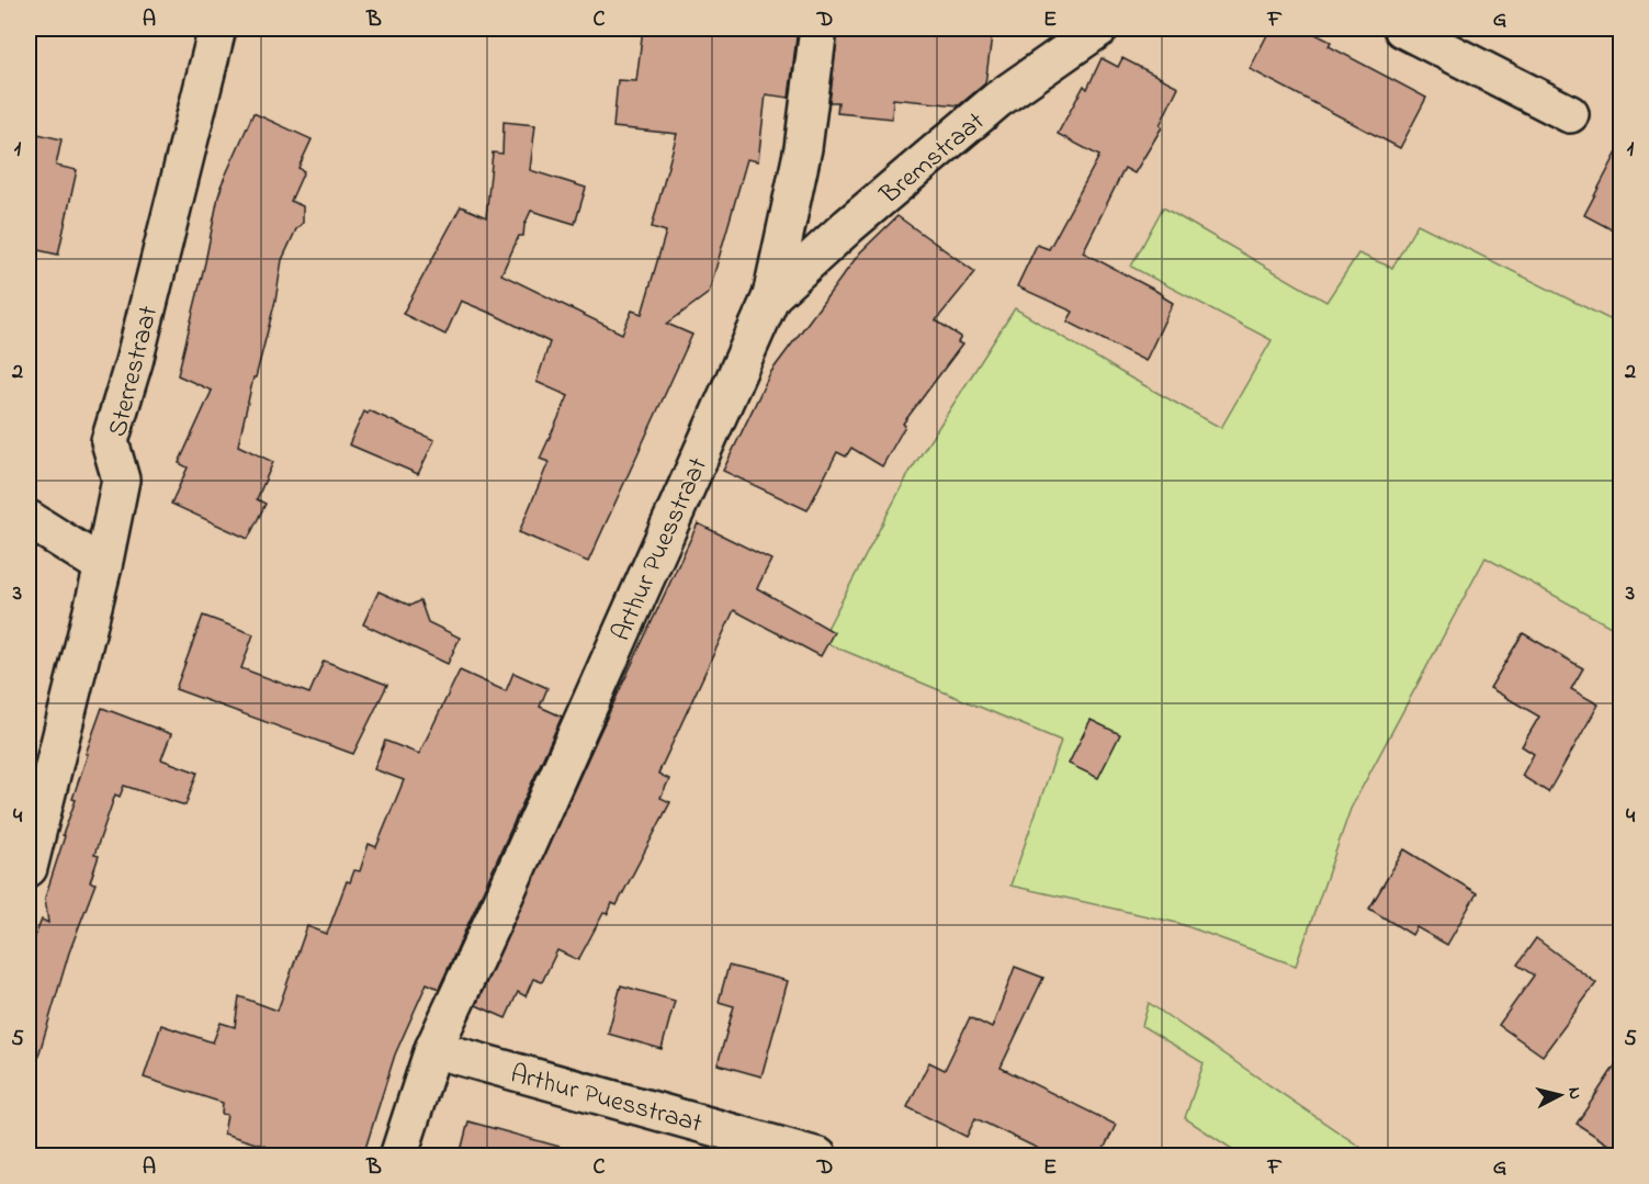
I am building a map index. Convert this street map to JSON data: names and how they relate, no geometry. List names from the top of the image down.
{
  "streets": {
    "street": ["Bremstraat", "Sterrestraat", "Arthur Puesstraat"]
  },
  "crossings": [
    ["Bremstraat", "Arthur Puesstraat"]
  ],
  "north": "right",
  "grid": {
    "columns": [
      "A",
      "B",
      "C",
      "D",
      "E",
      "F",
      "G"
    ],
    "rows": [
      "1",
      "2",
      "3",
      "4",
      "5"
    ]
  }
}
